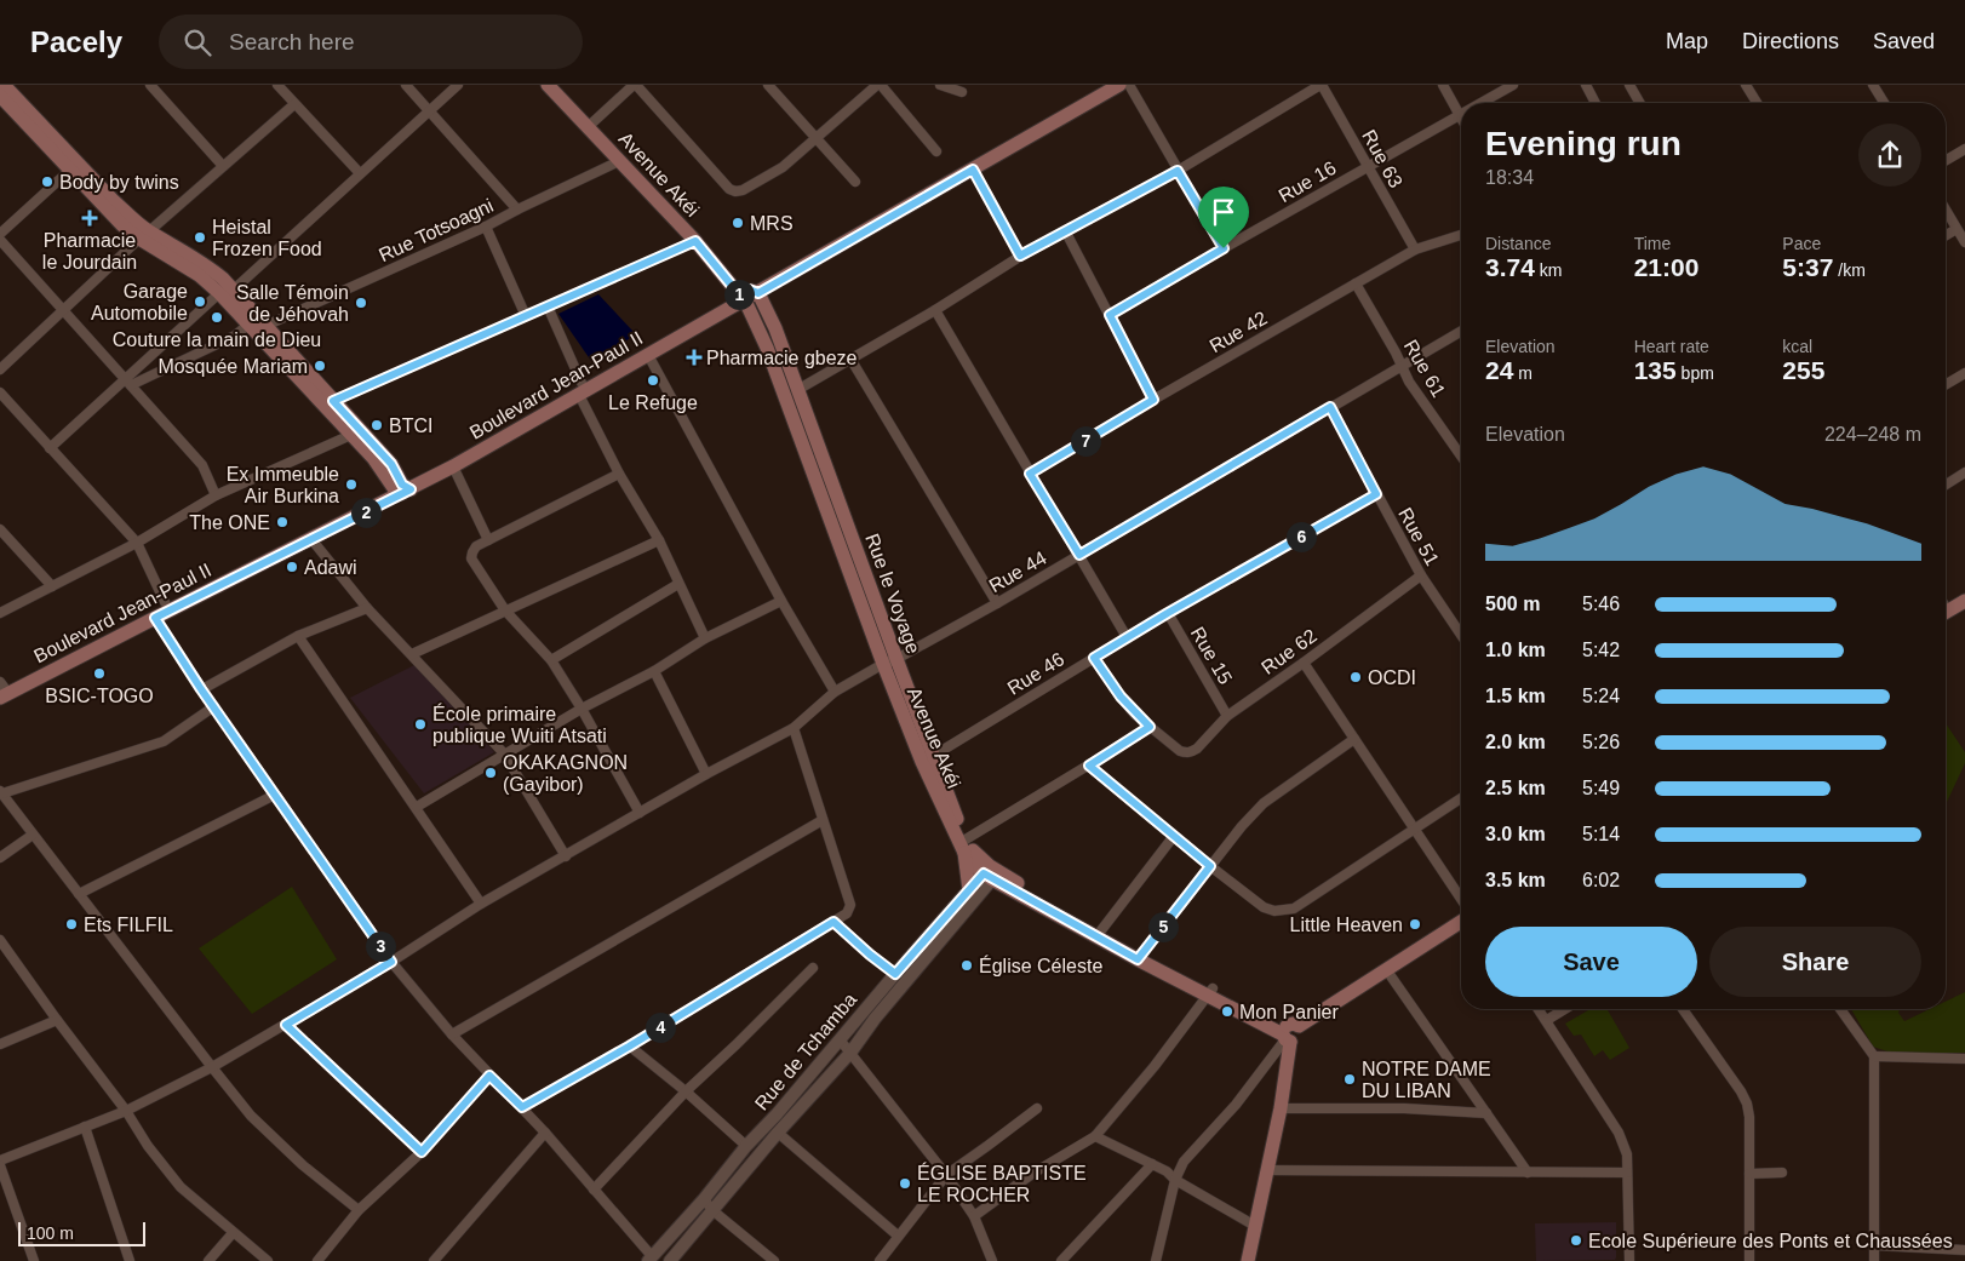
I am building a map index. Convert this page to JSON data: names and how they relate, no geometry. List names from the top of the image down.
{
  "streets": {
    "main road": ["Avenue Akéi", "Boulevard Jean-Paul II", "Rue le Voyage"],
    "street": [
      "Rue 63",
      "Rue 16",
      "Rue Totsoagni",
      "Rue 42",
      "Rue 61",
      "Rue 51",
      "Rue 44",
      "Rue 62",
      "Rue 15",
      "Rue 46",
      "Rue de Tchamba"
    ]
  },
  "crossings": [
    ["Rue 63", "Rue 16"],
    ["Rue 63", "Rue 42"],
    ["Avenue Akéi", "Rue Totsoagni"],
    ["Avenue Akéi", "Boulevard Jean-Paul II"],
    ["Avenue Akéi", "Rue 44"],
    ["Avenue Akéi", "Rue le Voyage"],
    ["Rue 42", "Rue 61"],
    ["Rue 61", "Rue 44"],
    ["Boulevard Jean-Paul II", "Rue le Voyage"],
    ["Rue 51", "Rue 44"],
    ["Rue 51", "Rue 62"],
    ["Rue 51", "Rue 46"],
    ["Rue 44", "Rue le Voyage"],
    ["Rue le Voyage", "Rue 46"],
    ["Rue le Voyage", "Rue de Tchamba"],
    ["Rue 62", "Rue 15"],
    ["Rue 15", "Rue 46"]
  ],
  "places": {
    "other": [
      "Body by twins",
      "MRS",
      "Heistal Frozen Food",
      "Garage Automobile",
      "Salle Témoin de Jéhovah",
      "Couture la main de Dieu",
      "Mosquée Mariam",
      "Le Refuge",
      "BTCI",
      "Ex Immeuble Air Burkina",
      "The ONE",
      "Adawi",
      "BSIC-TOGO",
      "OCDI",
      "École primaire publique Wuiti Atsati",
      "OKAKAGNON (Gayibor)",
      "Ets FILFIL",
      "Little Heaven",
      "Église Céleste",
      "Mon Panier",
      "NOTRE DAME DU LIBAN",
      "ÉGLISE BAPTISTE LE ROCHER",
      "Ecole Supérieure des Ponts et Chaussées"
    ],
    "health": ["Pharmacie le Jourdain", "Pharmacie gbeze"]
  },
  "scale_bar": "100 m",
  "page": {
    "header": "Pacely",
    "search": "Search here",
    "nav": ["Map", "Directions", "Saved"],
    "heading": ["Evening run", "18:34"],
    "stats": [
      ["Distance", "3.74 km"],
      ["Time", "21:00"],
      ["Pace", "5:37 /km"],
      ["Elevation", "24 m"],
      ["Heart rate", "135 bpm"],
      ["kcal", "255"]
    ],
    "pins": [
      "1",
      "7",
      "2",
      "6",
      "5",
      "3",
      "4"
    ],
    "chart": ["Elevation", "224–248 m"],
    "list": [
      {
        "name": "500 m",
        "note": "5:46"
      },
      {
        "name": "1.0 km",
        "note": "5:42"
      },
      {
        "name": "1.5 km",
        "note": "5:24"
      },
      {
        "name": "2.0 km",
        "note": "5:26"
      },
      {
        "name": "2.5 km",
        "note": "5:49"
      },
      {
        "name": "3.0 km",
        "note": "5:14"
      },
      {
        "name": "3.5 km",
        "note": "6:02"
      }
    ],
    "buttons": ["Save", "Share"],
    "scale": "100 m"
  }
}
